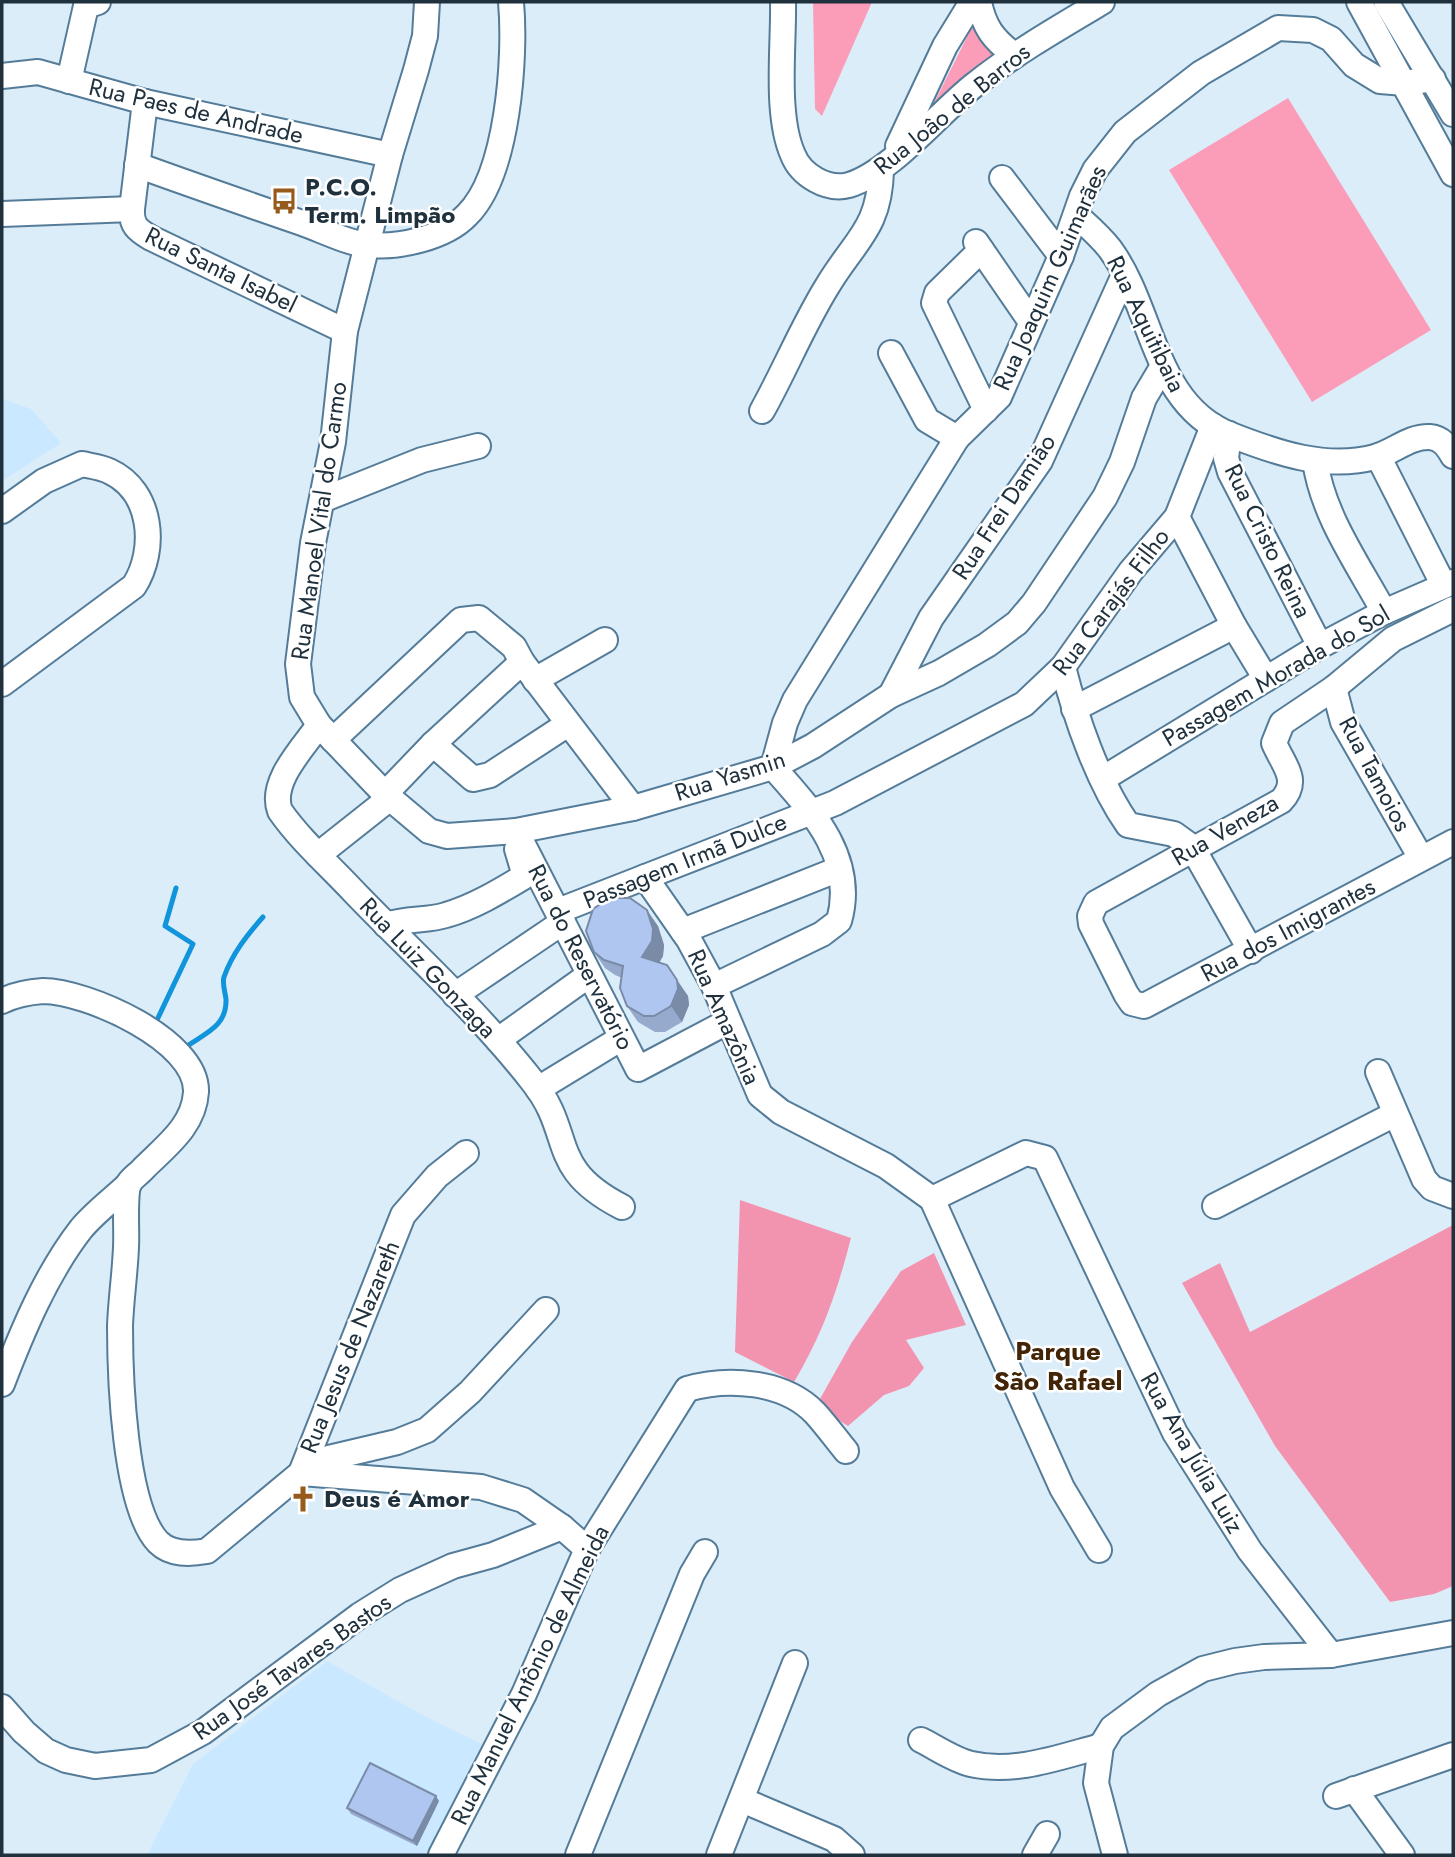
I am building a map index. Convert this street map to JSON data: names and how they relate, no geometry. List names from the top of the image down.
{
  "streets": {
    "street": [
      "Rua Joâo de Barros",
      "Rua Paes de Andrade",
      "Rua Santa Isabel",
      "Rua Joaquim Guimarães",
      "Rua Aquitibaia",
      "Rua Frei Damião",
      "Rua Manoel Vital do Carmo",
      "Rua Cristo Reina",
      "Rua Carajás Filho",
      "Passagem Morada do Sol",
      "Rua Tamoios",
      "Rua Yasmin",
      "Rua Veneza",
      "Passagem Irmã Dulce",
      "Rua dos Imigrantes",
      "Rua do Reservatório",
      "Rua Luiz Gonzaga",
      "Rua Amazônia",
      "Rua Jesus de Nazareth",
      "Rua Ana Júlia Luiz",
      "Rua José Tavares Bastos",
      "Rua Manuel Antônio de Almeida"
    ]
  },
  "crossings": [
    ["Rua Paes de Andrade", "Rua Santa Isabel"],
    ["Rua Paes de Andrade", "Rua Manoel Vital do Carmo"],
    ["Rua Santa Isabel", "Rua Manoel Vital do Carmo"],
    ["Rua Joaquim Guimarães", "Rua Aquitibaia"],
    ["Rua Joaquim Guimarães", "Rua Yasmin"],
    ["Rua Aquitibaia", "Rua Frei Damião"],
    ["Rua Aquitibaia", "Rua Cristo Reina"],
    ["Rua Aquitibaia", "Rua Carajás Filho"],
    ["Rua Aquitibaia", "Rua Yasmin"],
    ["Rua Frei Damião", "Rua Yasmin"],
    ["Rua Manoel Vital do Carmo", "Rua Yasmin"],
    ["Rua Manoel Vital do Carmo", "Rua do Reservatório"],
    ["Rua Manoel Vital do Carmo", "Rua Luiz Gonzaga"],
    ["Rua Cristo Reina", "Rua Carajás Filho"],
    ["Rua Cristo Reina", "Passagem Morada do Sol"],
    ["Rua Carajás Filho", "Passagem Irmã Dulce"],
    ["Passagem Morada do Sol", "Rua Tamoios"],
    ["Passagem Morada do Sol", "Rua Veneza"],
    ["Rua Tamoios", "Rua Veneza"],
    ["Rua Tamoios", "Rua dos Imigrantes"],
    ["Rua Veneza", "Rua dos Imigrantes"],
    ["Passagem Irmã Dulce", "Rua do Reservatório"],
    ["Passagem Irmã Dulce", "Rua Luiz Gonzaga"],
    ["Passagem Irmã Dulce", "Rua Amazônia"],
    ["Rua do Reservatório", "Rua Amazônia"],
    ["Rua Amazônia", "Rua Ana Júlia Luiz"]
  ],
  "districts": ["Parque São Rafael"],
  "places": {
    "bus stop": ["P.C.O. Term. Limpão"],
    "church": ["Deus é Amor"]
  }
}
